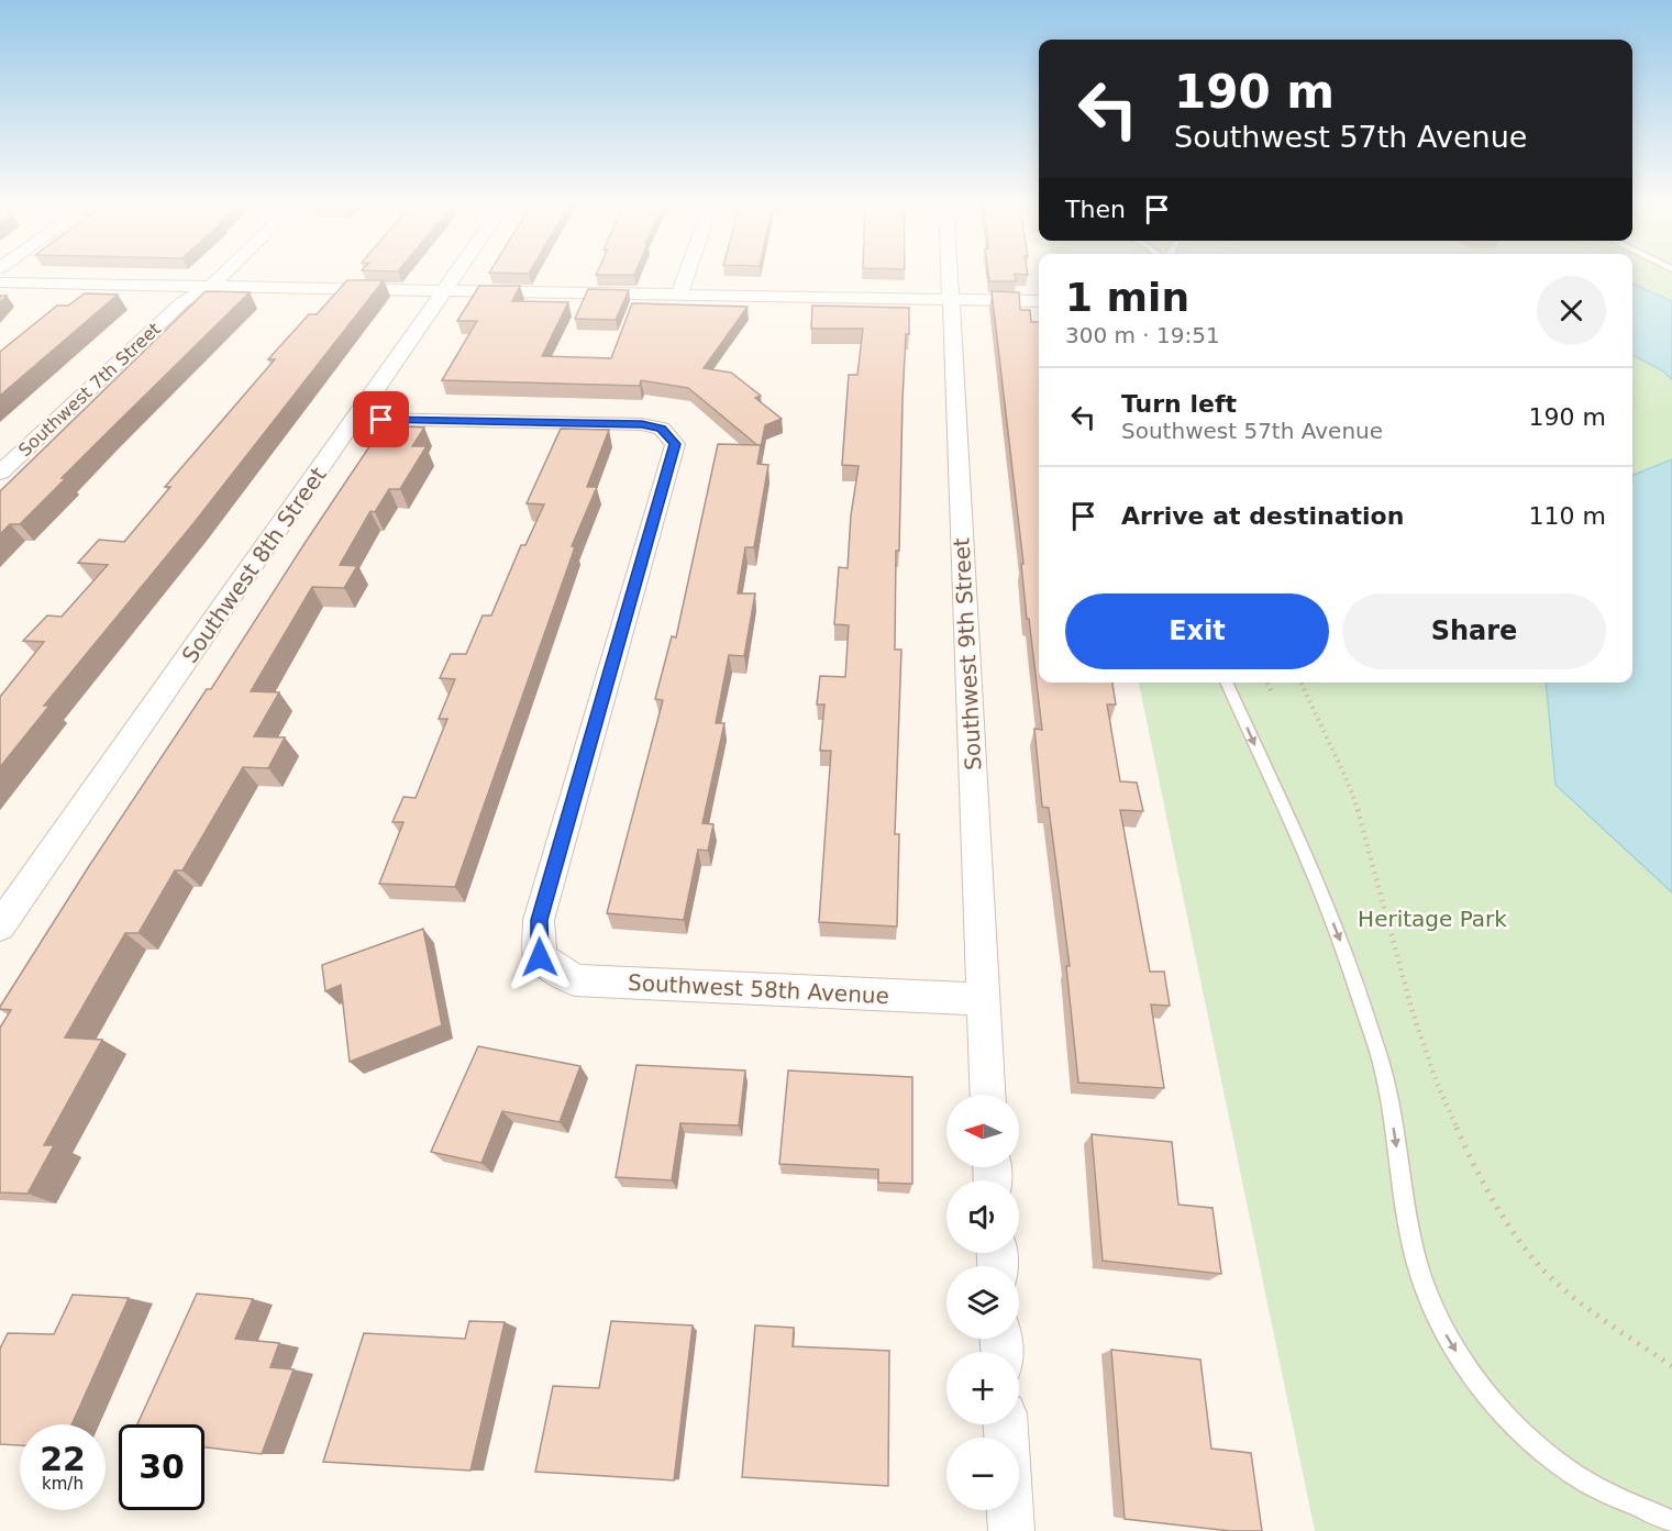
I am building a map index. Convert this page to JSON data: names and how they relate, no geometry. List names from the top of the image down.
{
  "streets": {
    "street": [
      "Southwest 7th Street",
      "Southwest 8th Street",
      "Southwest 9th Street",
      "Southwest 58th Avenue"
    ]
  },
  "crossings": [
    ["Southwest 8th Street", "Southwest 58th Avenue"],
    ["Southwest 9th Street", "Southwest 58th Avenue"]
  ],
  "parks": ["Heritage Park"],
  "north": "left",
  "page": {
    "turn": ["190 m", "Southwest 57th Avenue"],
    "then": "Then",
    "heading": ["1 min", "300 m · 19:51"],
    "list": [
      {
        "name": "Turn left",
        "note": "Southwest 57th Avenue",
        "value": "190 m"
      },
      {
        "name": "Arrive at destination",
        "value": "110 m"
      }
    ],
    "buttons": ["Exit", "Share"],
    "map_buttons": ["+", "−"],
    "speed": "22 km/h",
    "limit": "30"
  }
}
